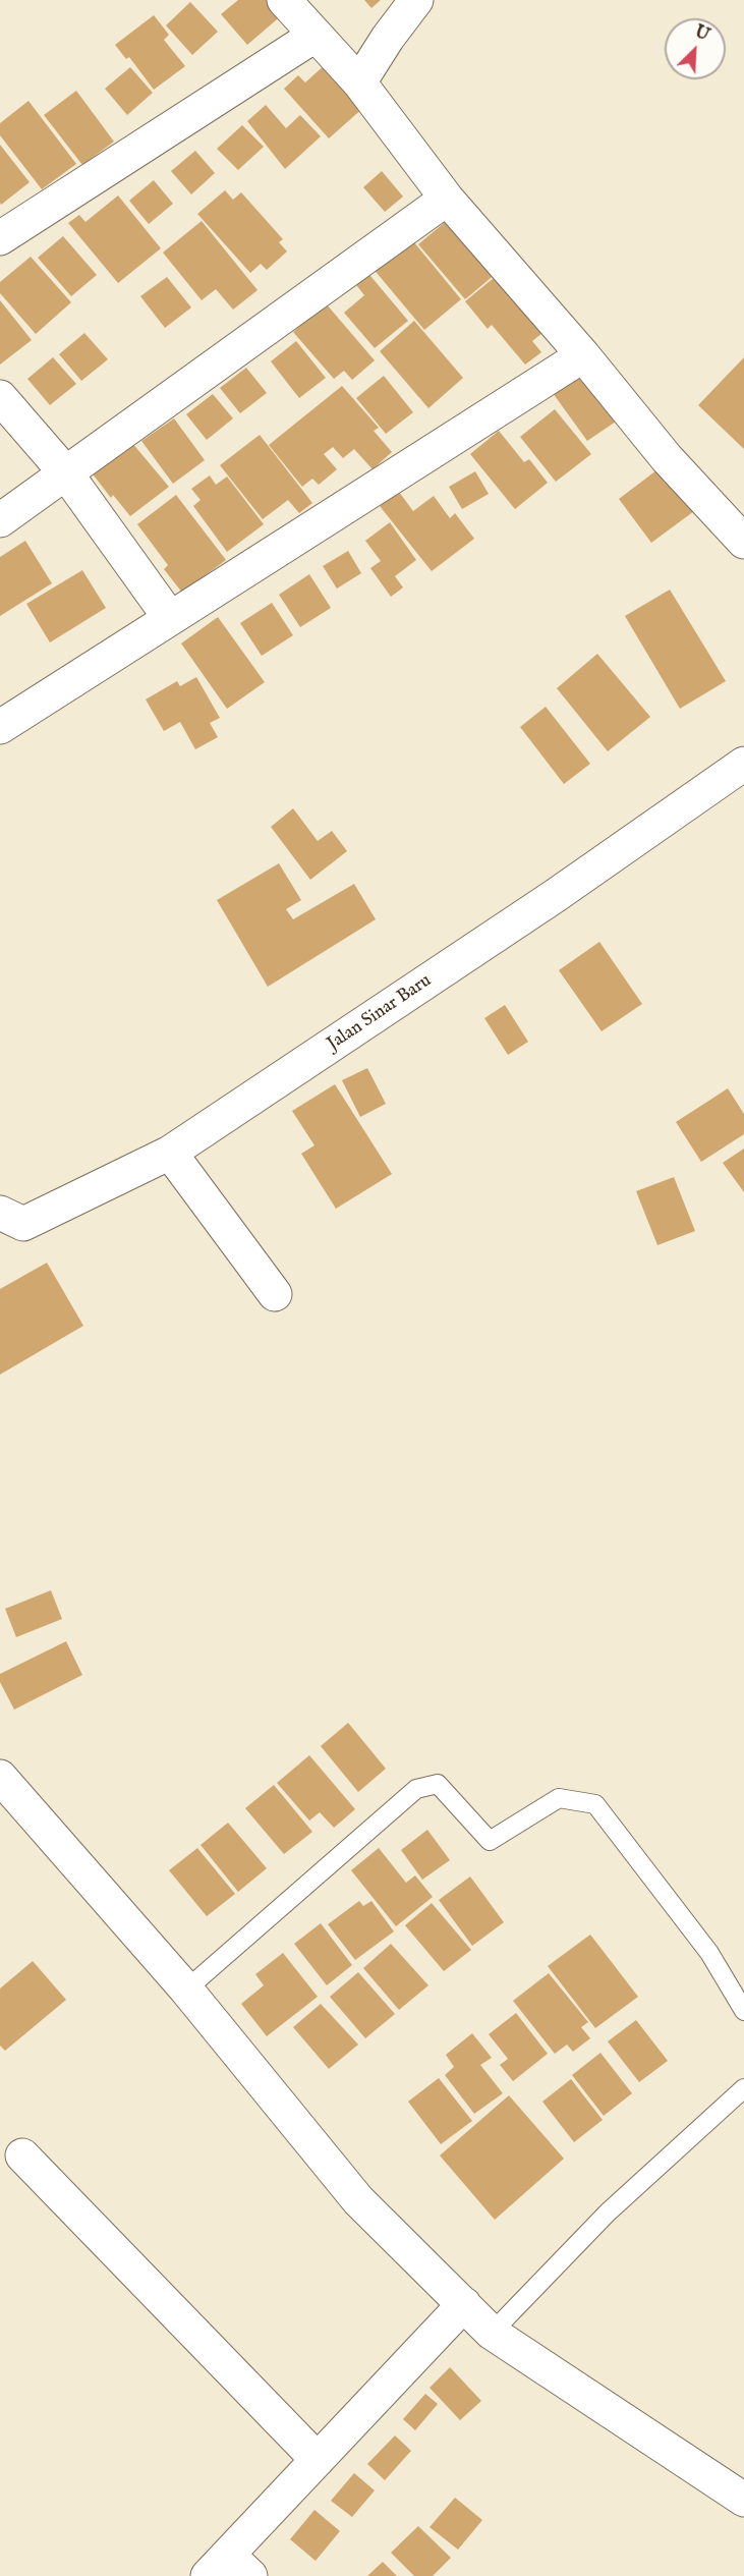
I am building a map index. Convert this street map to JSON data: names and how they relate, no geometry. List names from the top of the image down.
{
  "streets": {
    "street": ["Jalan Sinar Baru"]
  },
  "north": "top right"
}
